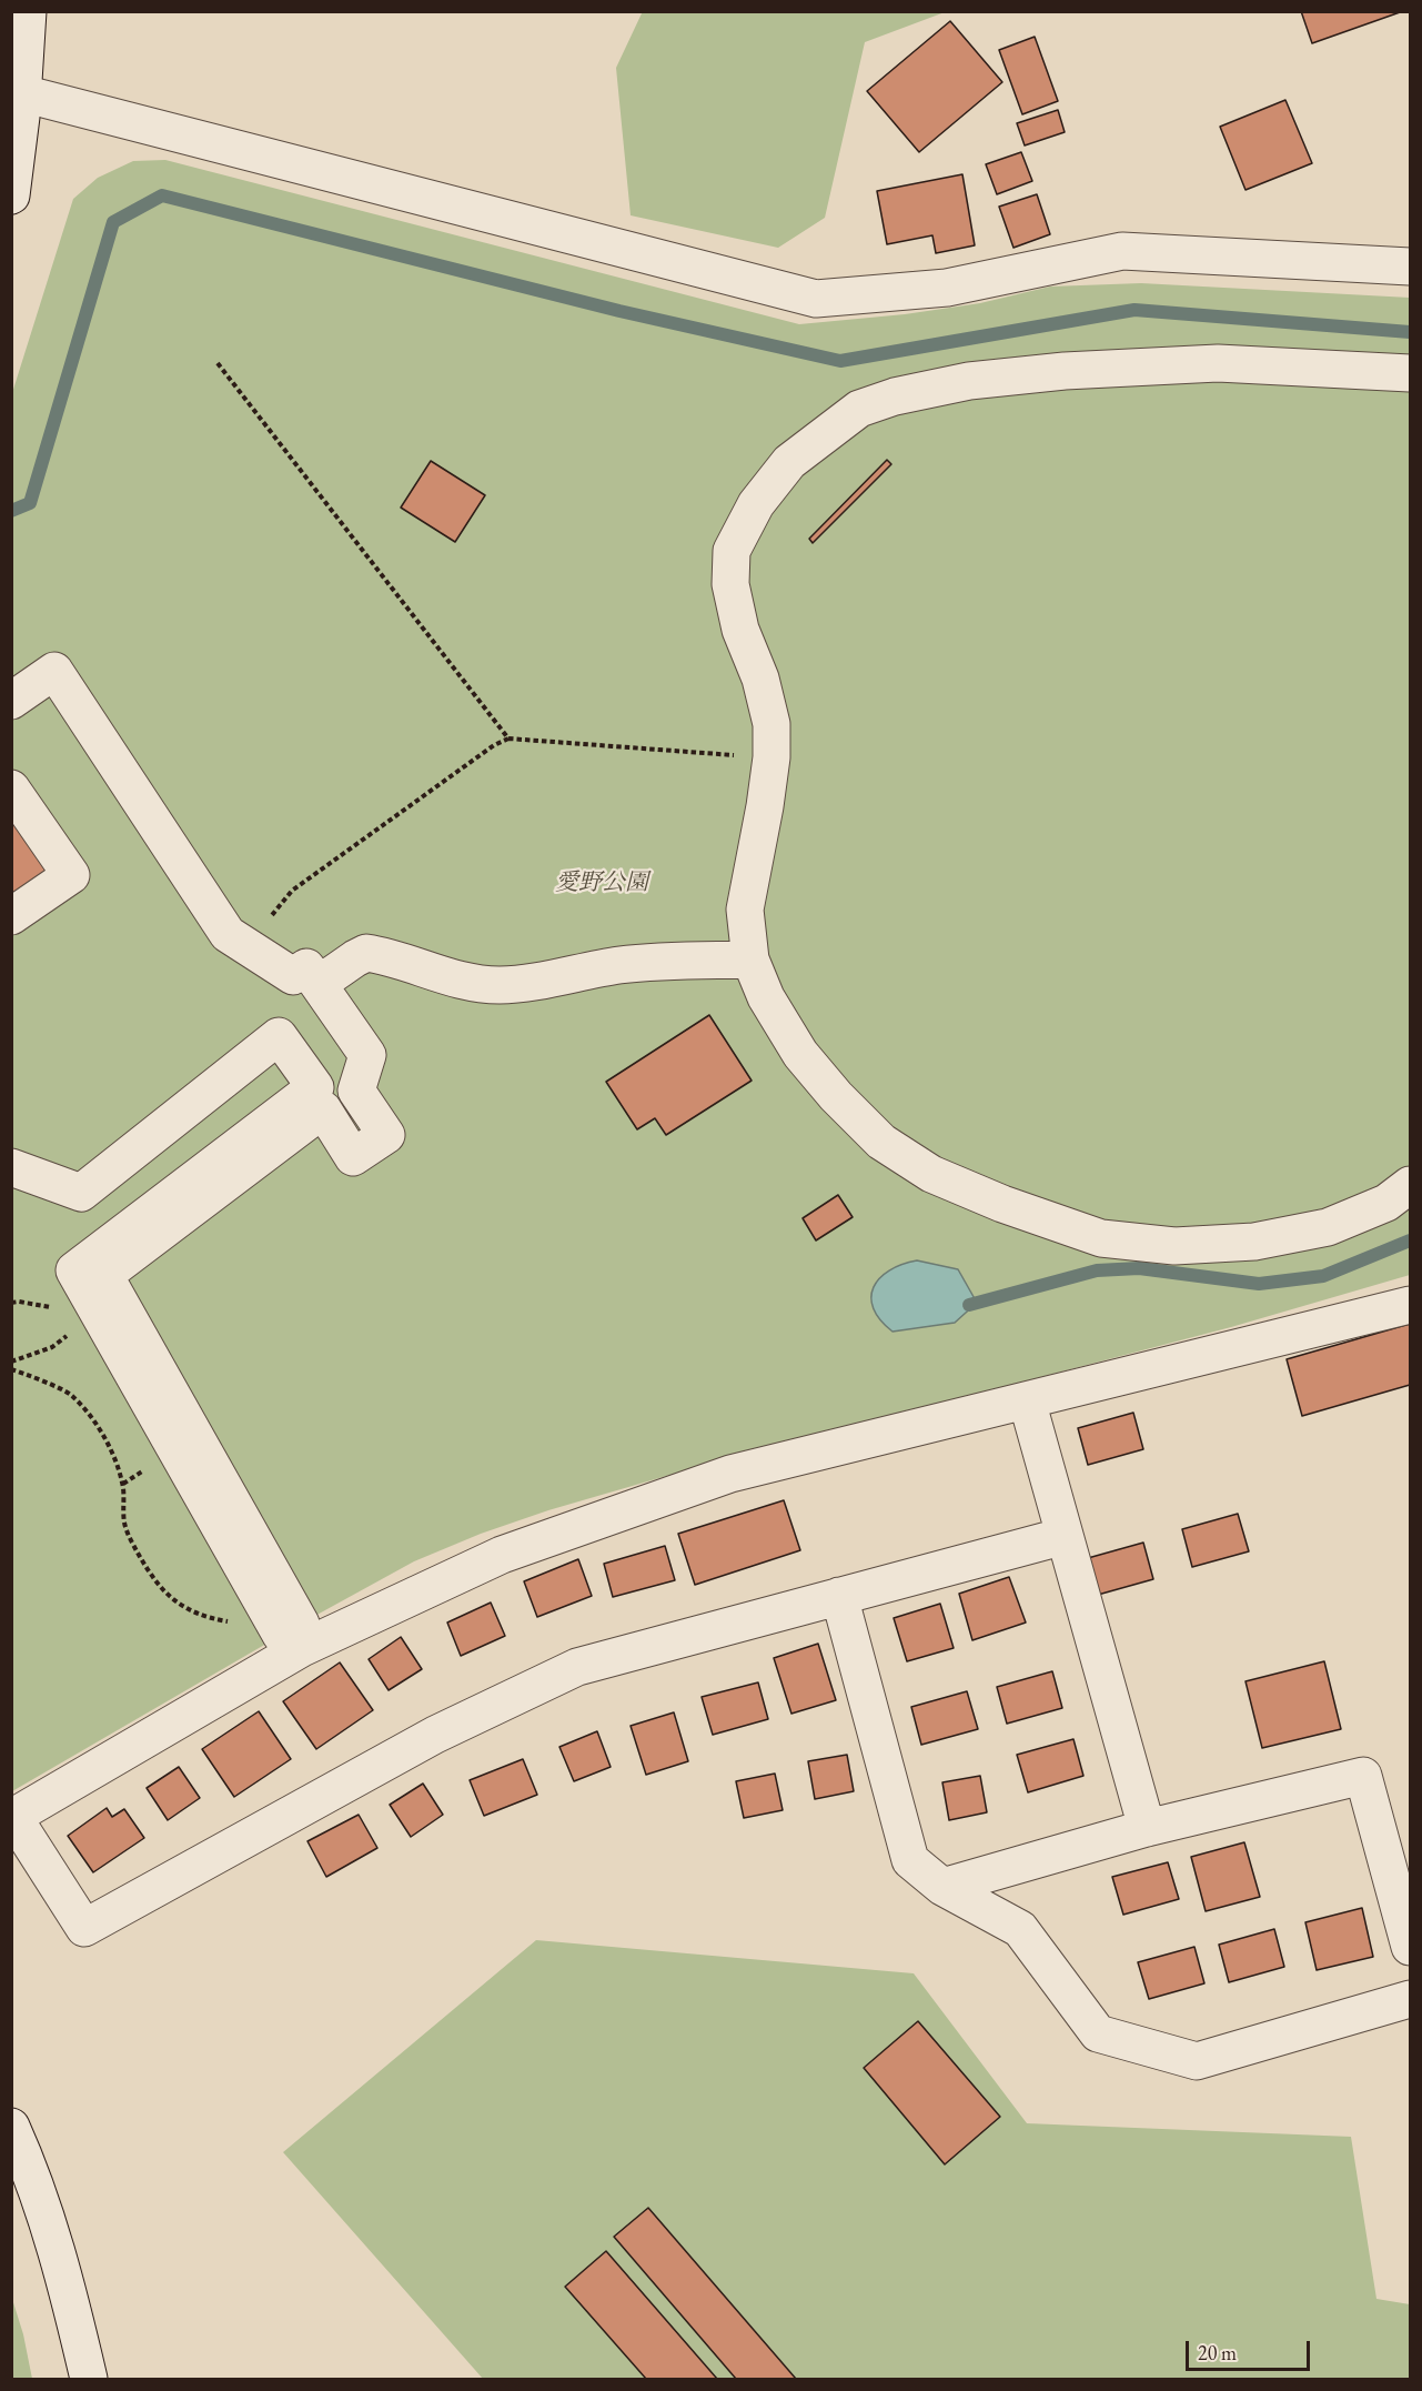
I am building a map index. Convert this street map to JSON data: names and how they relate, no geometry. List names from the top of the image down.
{
  "parks": ["愛野公園"],
  "scale_bar": "20 m"
}
